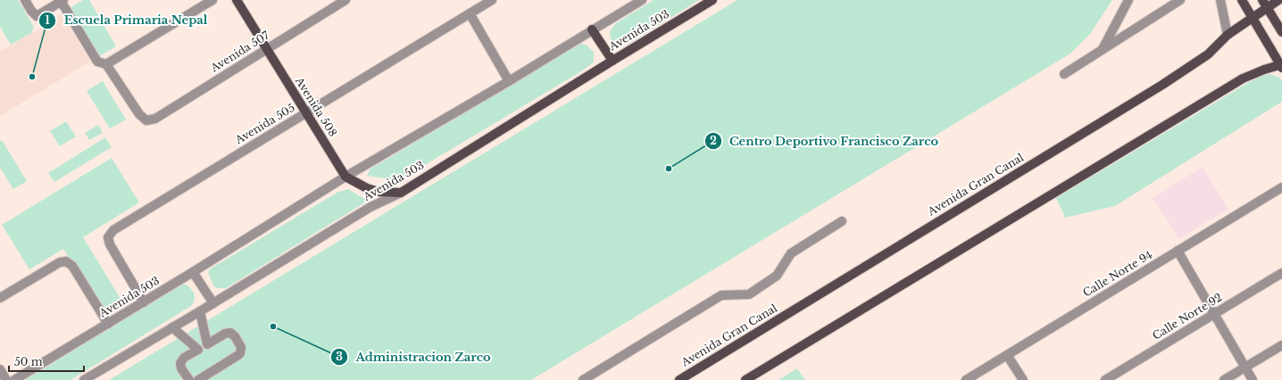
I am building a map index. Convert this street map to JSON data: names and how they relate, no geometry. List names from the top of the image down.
{
  "streets": {
    "main road": ["Avenida 503", "Avenida 508", "Avenida Gran Canal"],
    "street": [
      "Avenida 507",
      "Avenida 505",
      "Calle Norte 94",
      "Calle Norte 92"
    ]
  },
  "crossings": [
    ["Avenida 503", "Avenida 508"],
    ["Avenida 503", "Avenida 505"],
    ["Avenida 507", "Avenida 508"],
    ["Avenida 508", "Avenida 505"]
  ],
  "places": ["Escuela Primaria Nepal", "Centro Deportivo Francisco Zarco", "Administracion Zarco"],
  "scale_bar": "50 m"
}
